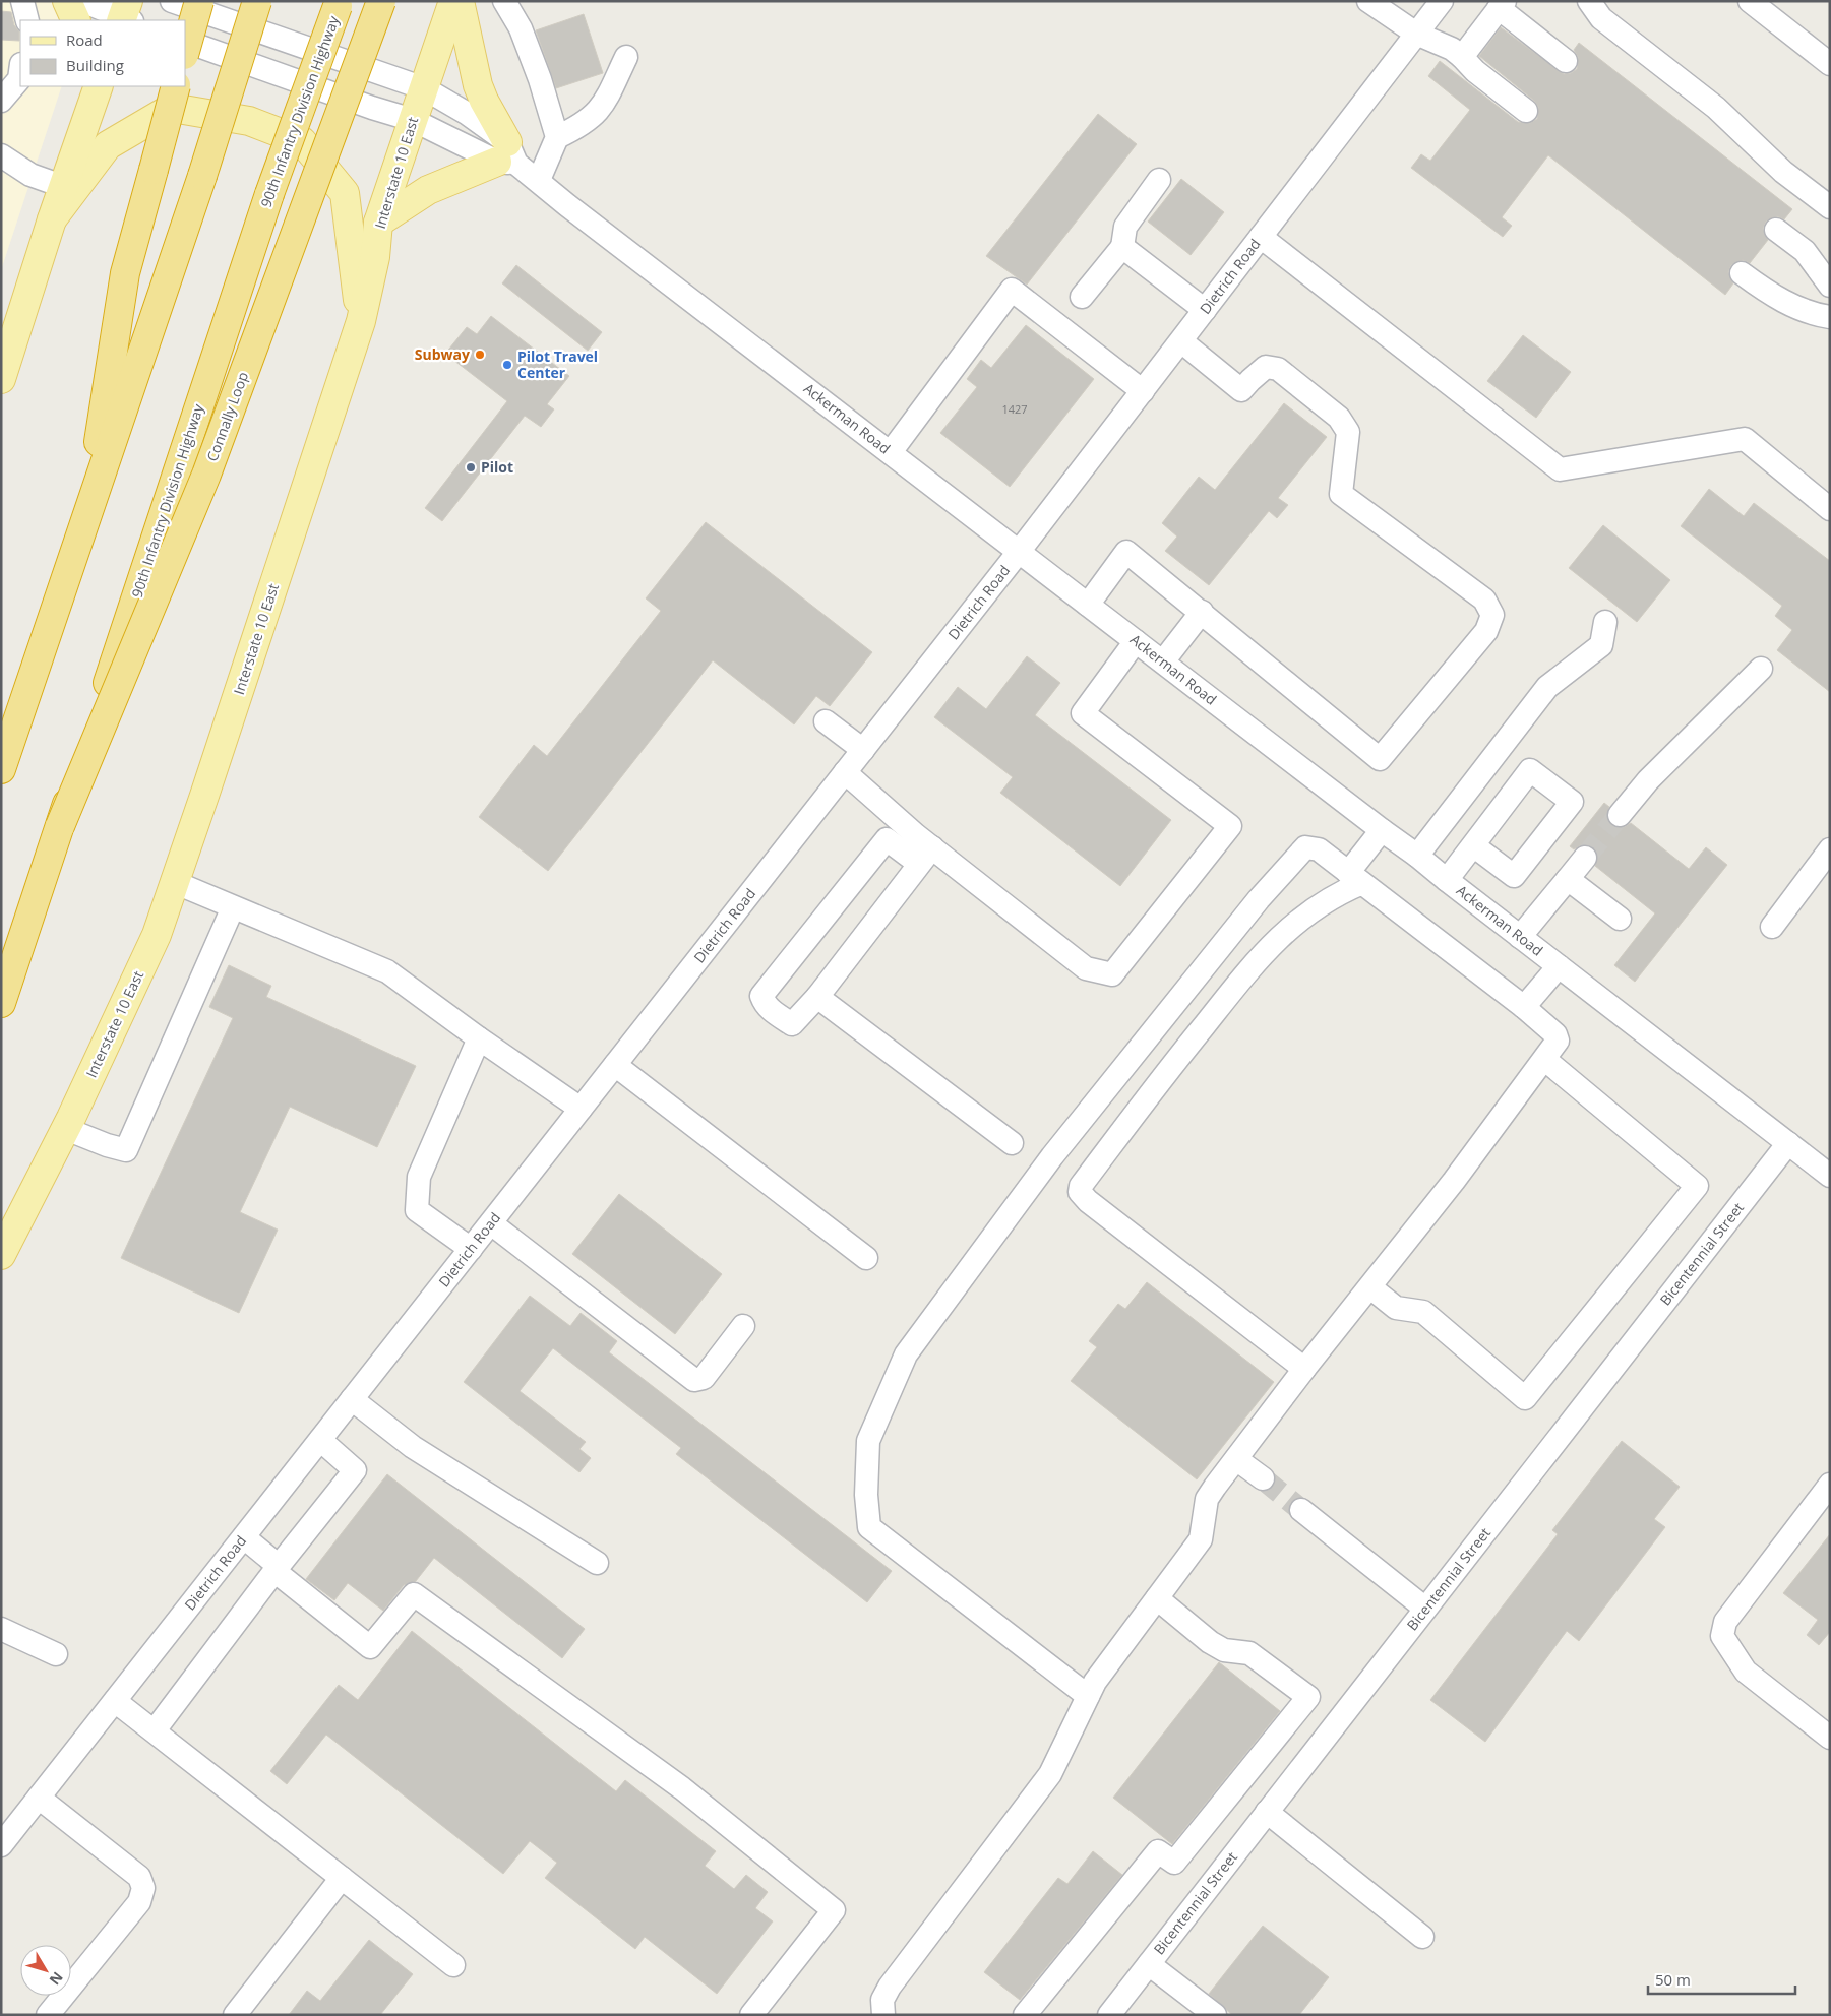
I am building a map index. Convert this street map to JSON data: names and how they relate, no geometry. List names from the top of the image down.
{
  "streets": {
    "highway": ["90th Infantry Division Highway", "Connally Loop"],
    "main road": ["Interstate 10 East"],
    "street": ["Dietrich Road", "Ackerman Road", "Bicentennial Street"]
  },
  "crossings": [
    ["90th Infantry Division Highway", "Connally Loop"],
    ["Interstate 10 East", "Ackerman Road"],
    ["Dietrich Road", "Ackerman Road"],
    ["Ackerman Road", "Bicentennial Street"]
  ],
  "places": ["Subway", "Pilot Travel Center", "Pilot"],
  "house_numbers": ["1427"],
  "legend": ["Road", "Building"],
  "scale_bar": "50 m",
  "north": "bottom right"
}
